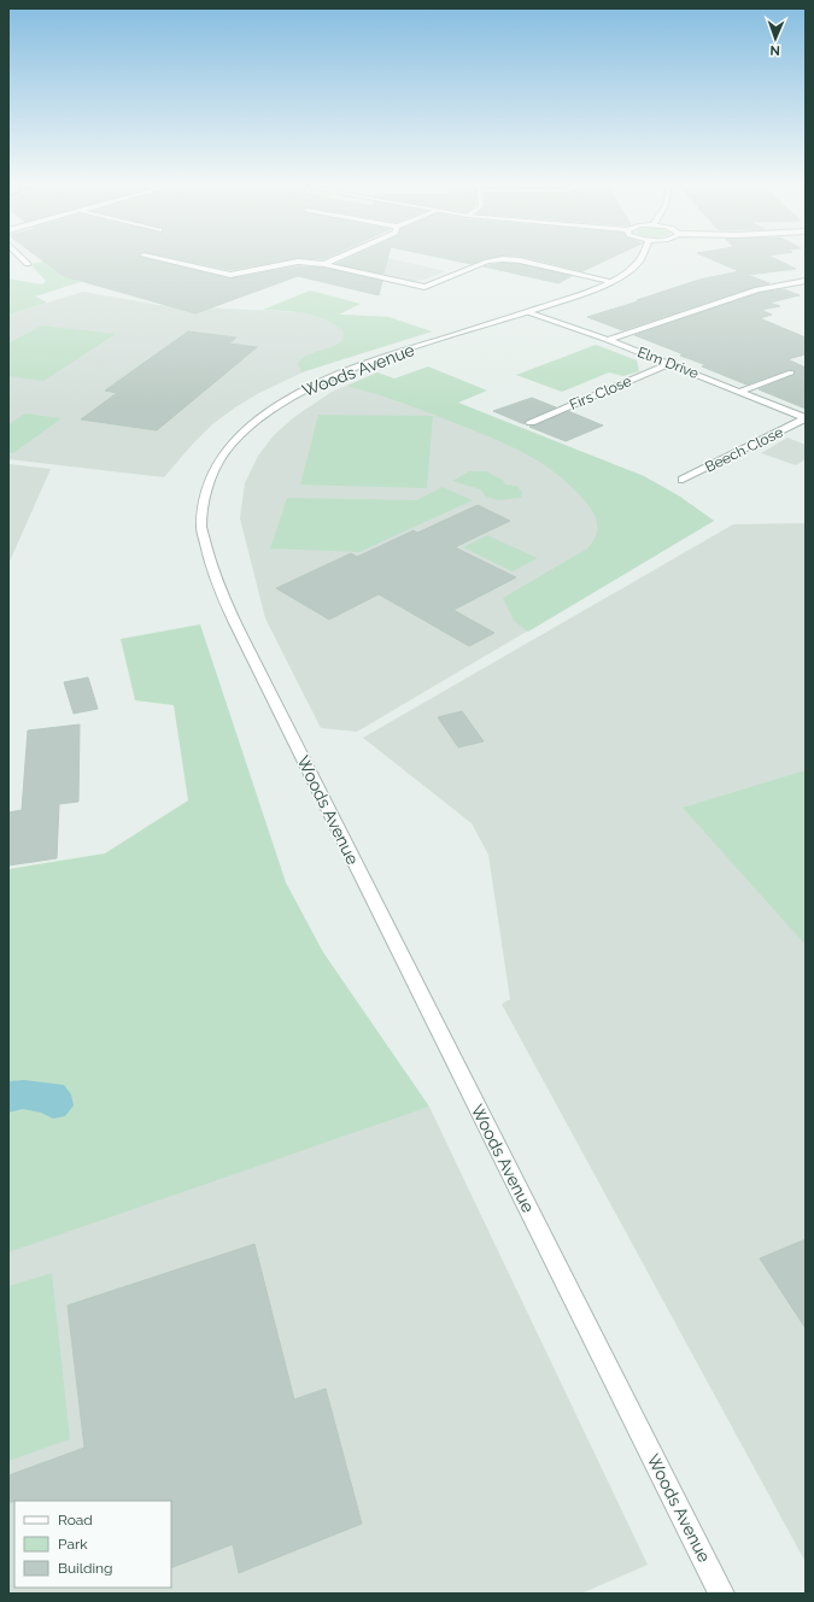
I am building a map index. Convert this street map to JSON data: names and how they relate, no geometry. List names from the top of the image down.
{
  "streets": {
    "street": [
      "Elm Drive",
      "Woods Avenue",
      "Firs Close",
      "Beech Close"
    ]
  },
  "crossings": [
    ["Elm Drive", "Woods Avenue"],
    ["Elm Drive", "Firs Close"],
    ["Elm Drive", "Beech Close"]
  ],
  "legend": ["Road", "Park", "Building"],
  "north": "bottom"
}
